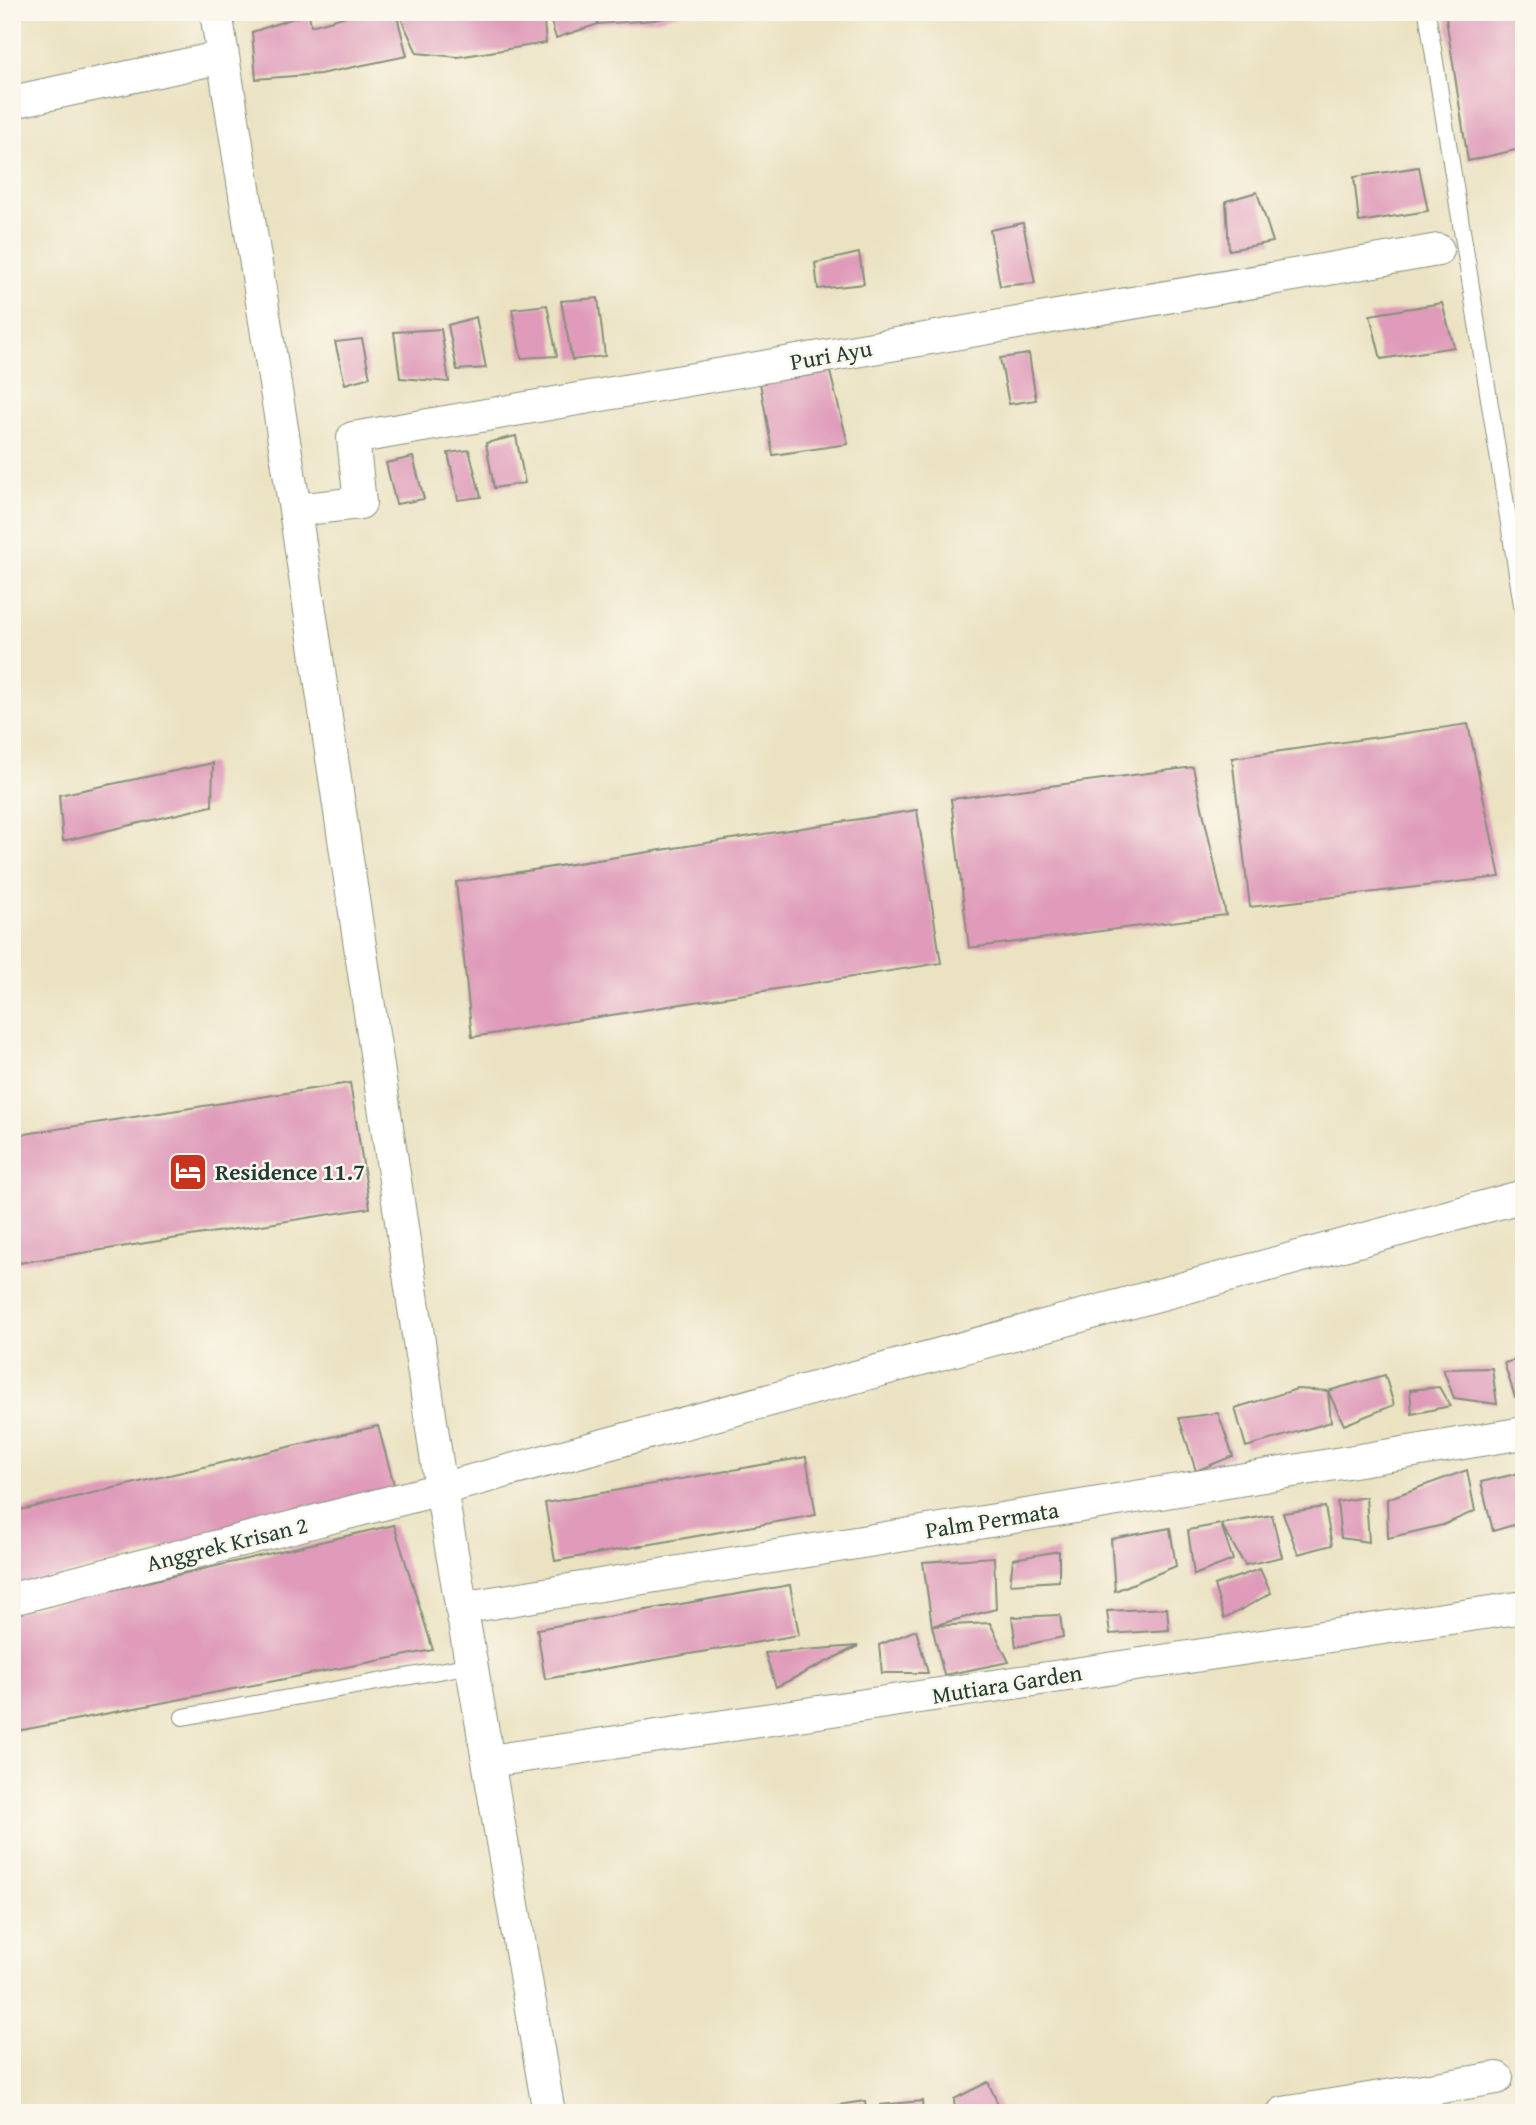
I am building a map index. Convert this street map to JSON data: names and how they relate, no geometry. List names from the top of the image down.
{
  "streets": {
    "street": [
      "Puri Ayu",
      "Palm Permata",
      "Anggrek Krisan 2",
      "Mutiara Garden"
    ]
  },
  "places": {
    "hotel": ["Residence 11.7"]
  }
}
